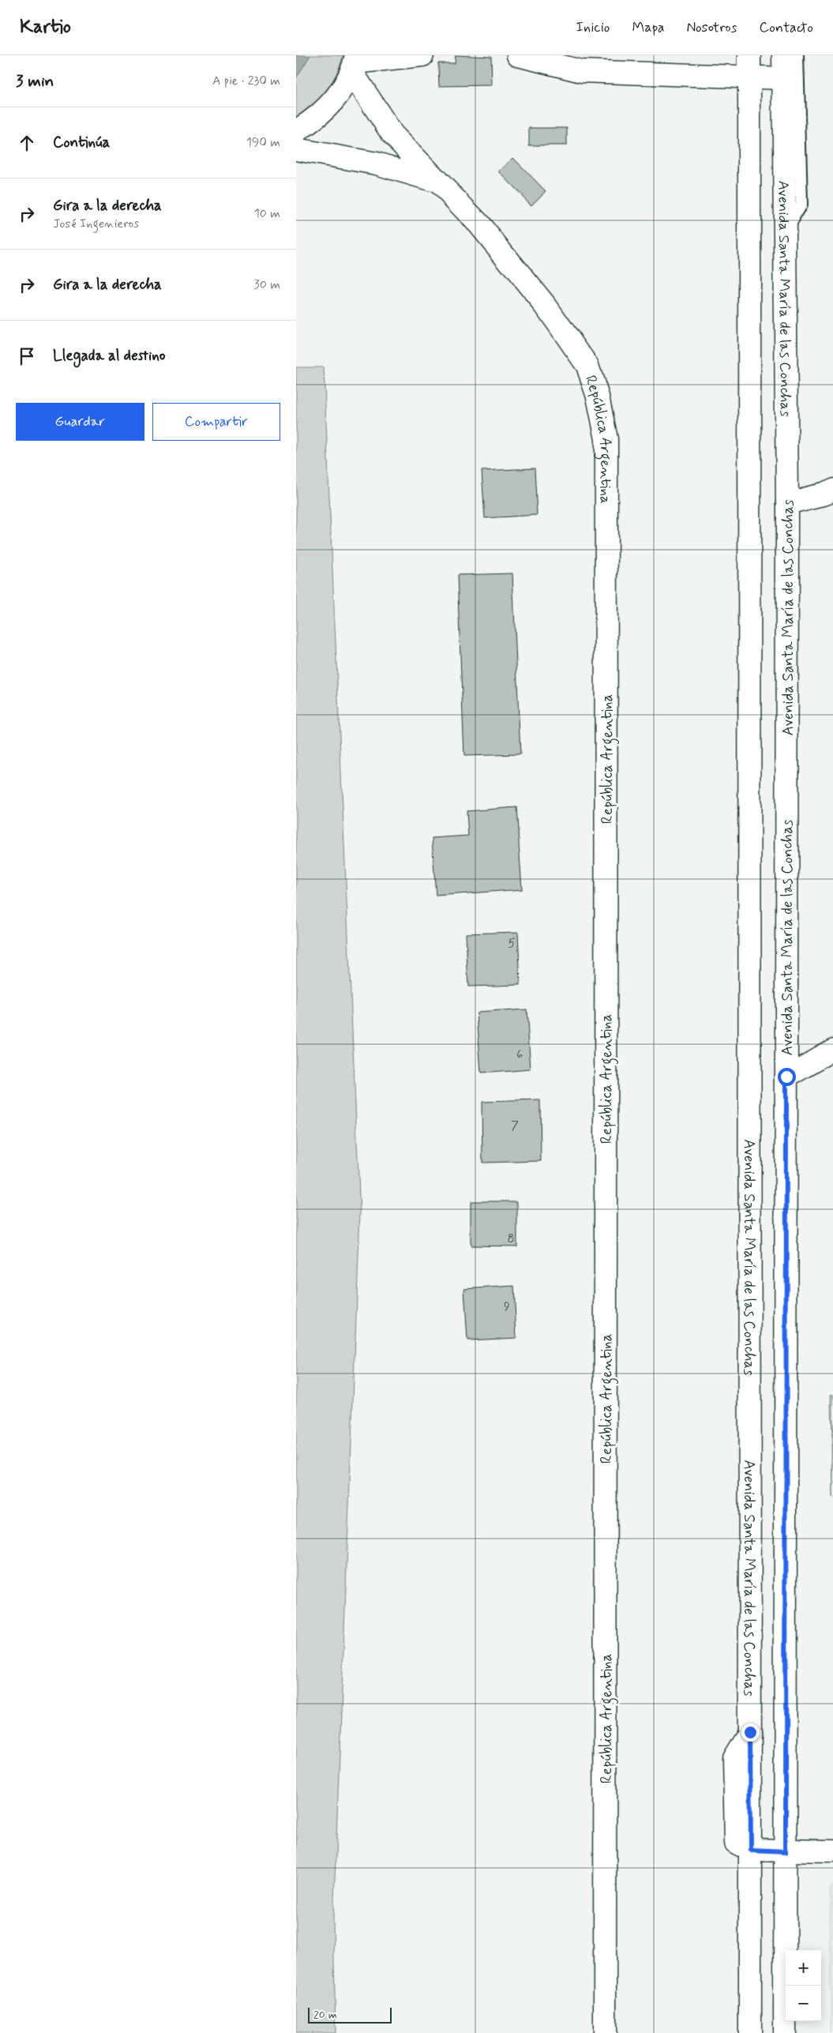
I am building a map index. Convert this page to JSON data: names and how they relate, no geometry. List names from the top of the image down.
{
  "streets": {
    "main road": ["Avenida Santa María de las Conchas", "República Argentina"]
  },
  "house_numbers": [
    "5",
    "6",
    "7",
    "8",
    "9"
  ],
  "scale_bar": "20 m",
  "page": {
    "header": "Kartio",
    "nav": [
      "Inicio",
      "Mapa",
      "Nosotros",
      "Contacto"
    ],
    "heading": ["3 min", "A pie · 230 m"],
    "list": [
      ["Continúa", "190 m"],
      ["Gira a la derecha", "José Ingenieros", "10 m"],
      ["Gira a la derecha", "30 m"],
      "Llegada al destino"
    ],
    "buttons": ["Guardar", "Compartir"],
    "map_buttons": ["+", "−"],
    "scale": "20 m"
  }
}
